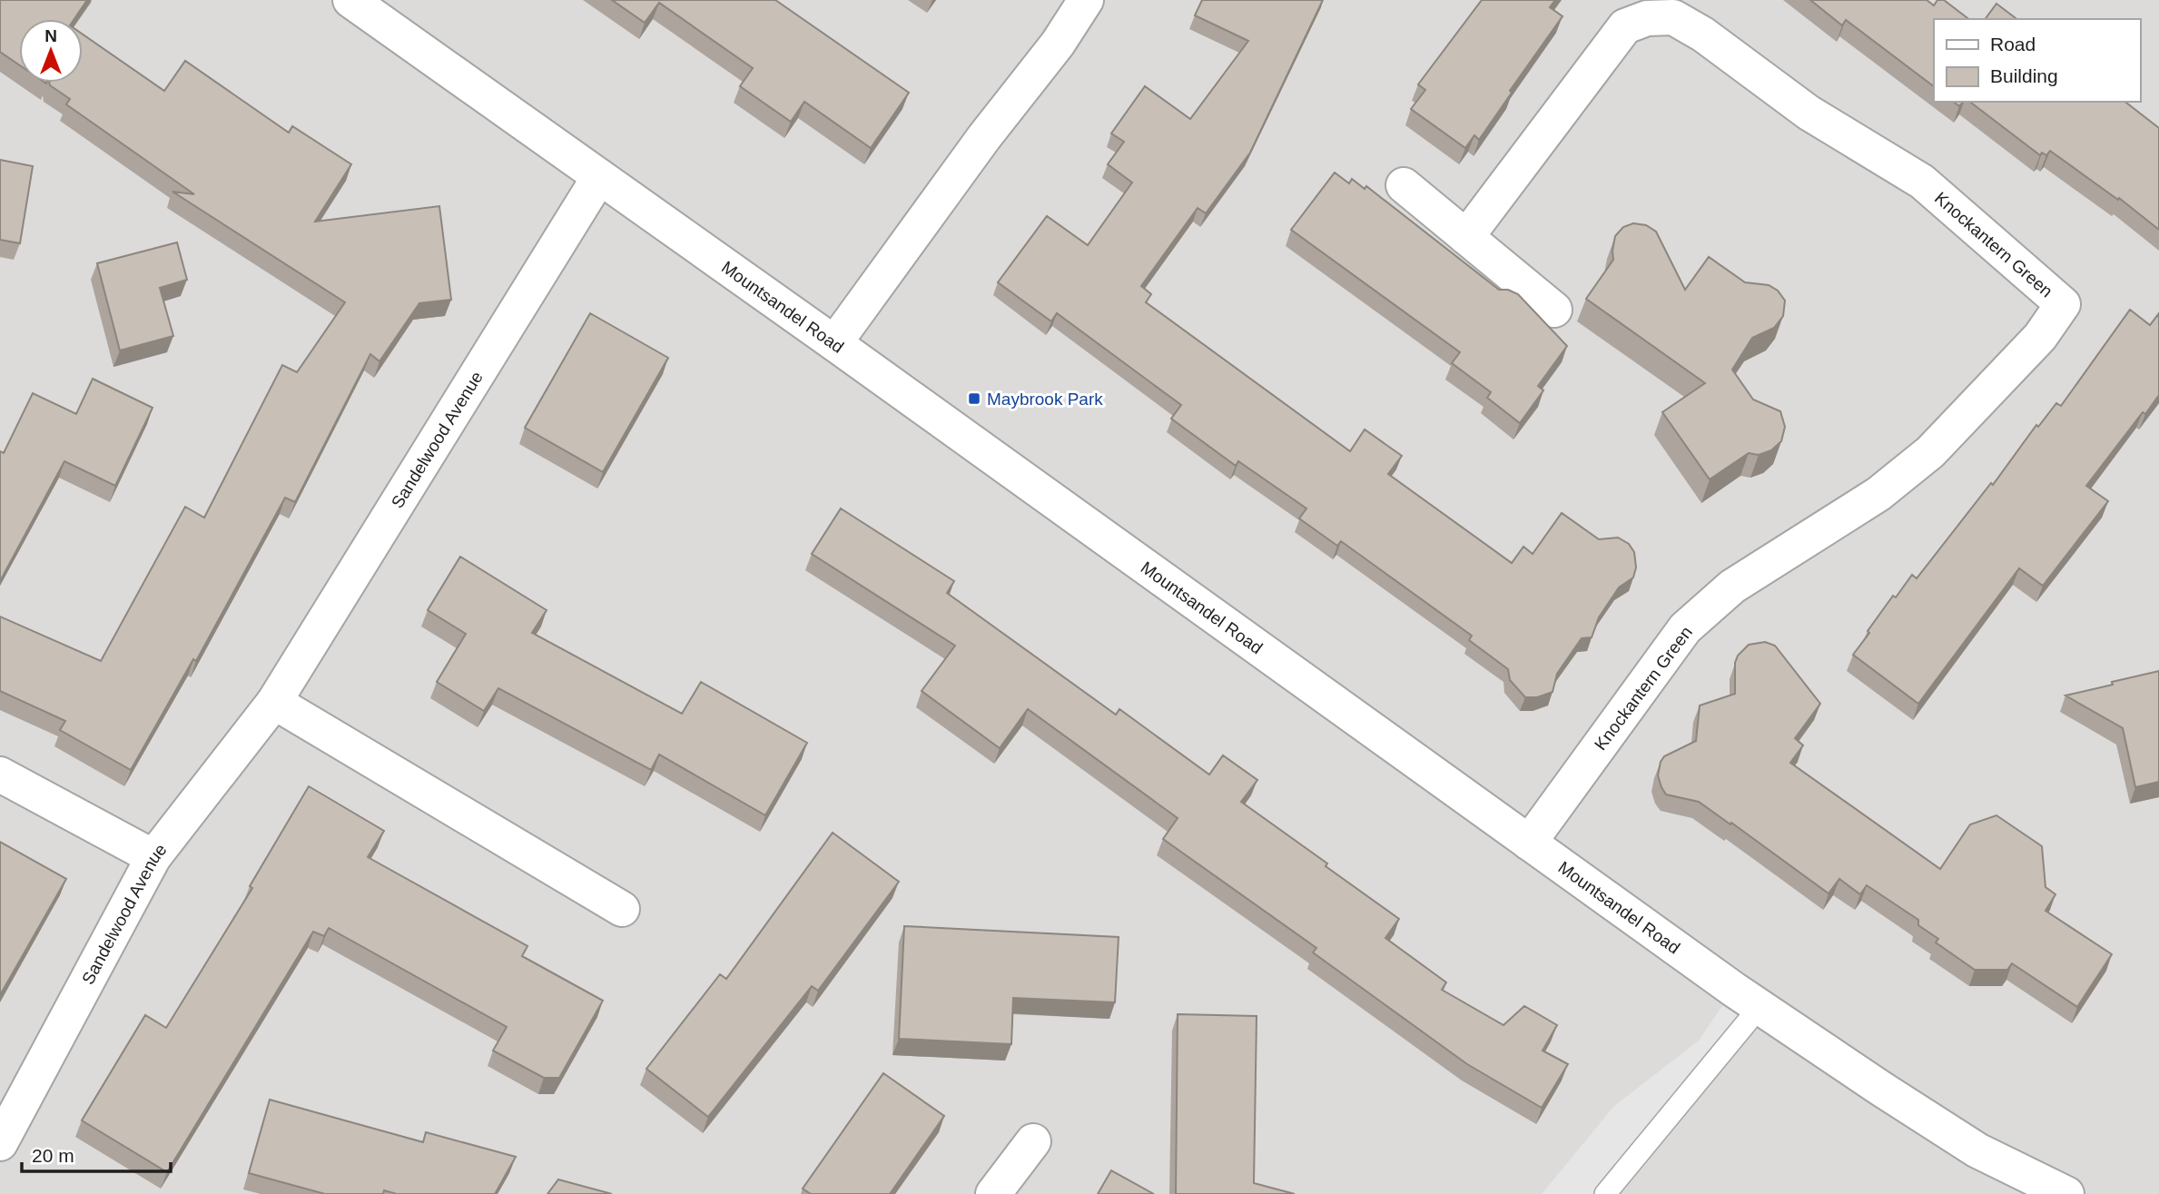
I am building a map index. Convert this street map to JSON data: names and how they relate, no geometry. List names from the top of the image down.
{
  "streets": {
    "street": ["Knockantern Green", "Mountsandel Road", "Sandelwood Avenue"]
  },
  "crossings": [
    ["Knockantern Green", "Mountsandel Road"],
    ["Mountsandel Road", "Sandelwood Avenue"]
  ],
  "places": {
    "transit": ["Maybrook Park"]
  },
  "legend": ["Road", "Building"],
  "scale_bar": "20 m",
  "north": "top"
}
